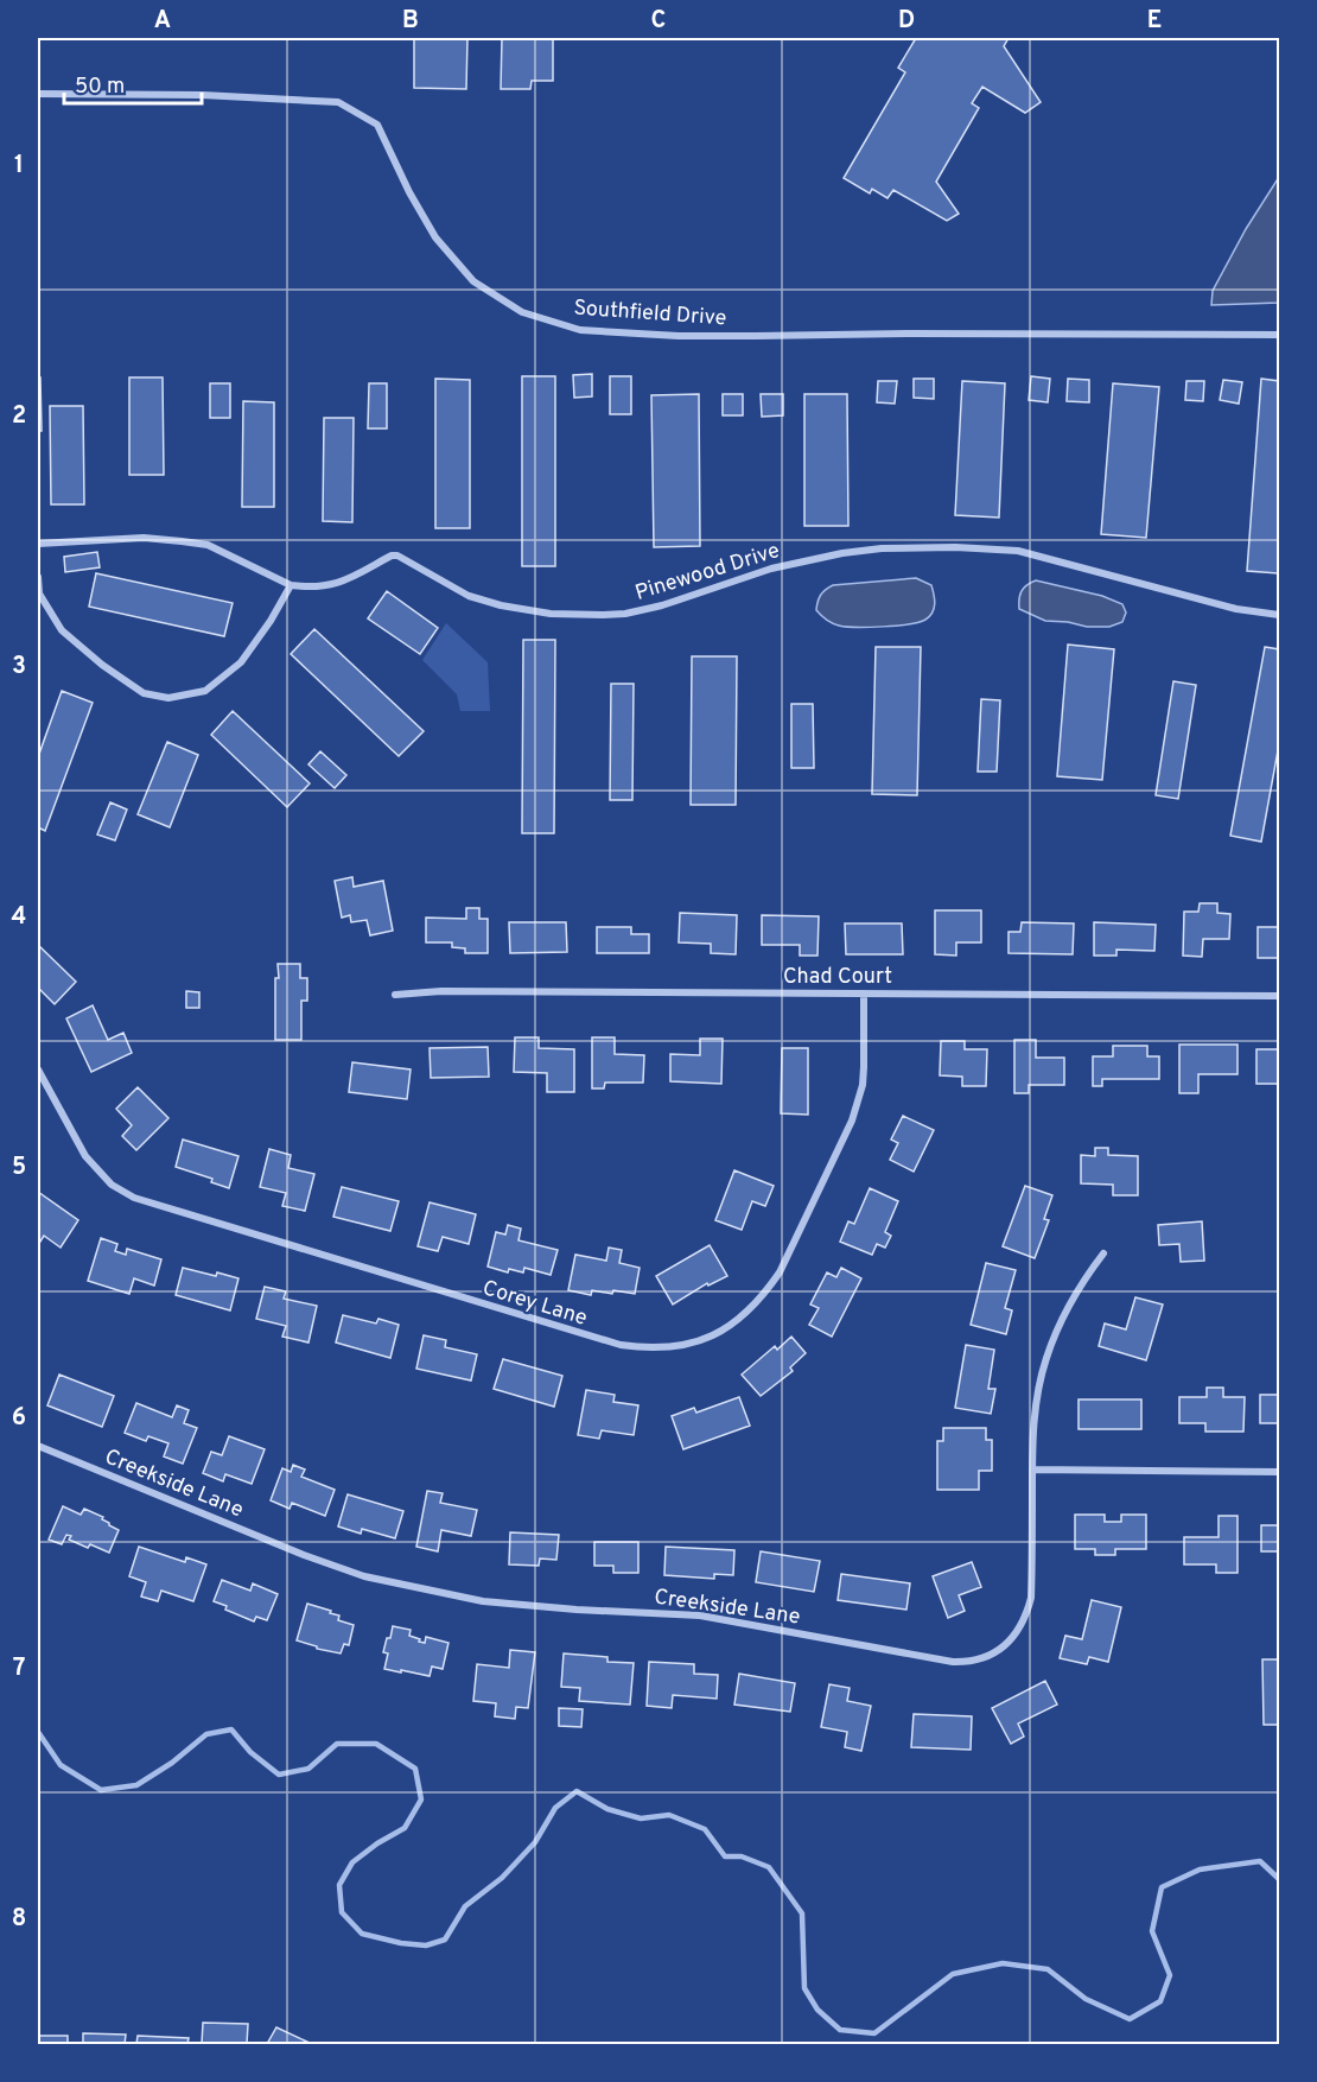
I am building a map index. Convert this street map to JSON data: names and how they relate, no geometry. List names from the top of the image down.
{
  "streets": {
    "street": [
      "Southfield Drive",
      "Pinewood Drive",
      "Chad Court",
      "Corey Lane",
      "Creekside Lane"
    ]
  },
  "crossings": [
    ["Chad Court", "Corey Lane"]
  ],
  "scale_bar": "50 m",
  "grid": {
    "columns": [
      "A",
      "B",
      "C",
      "D",
      "E"
    ],
    "rows": [
      "1",
      "2",
      "3",
      "4",
      "5",
      "6",
      "7",
      "8"
    ]
  }
}
